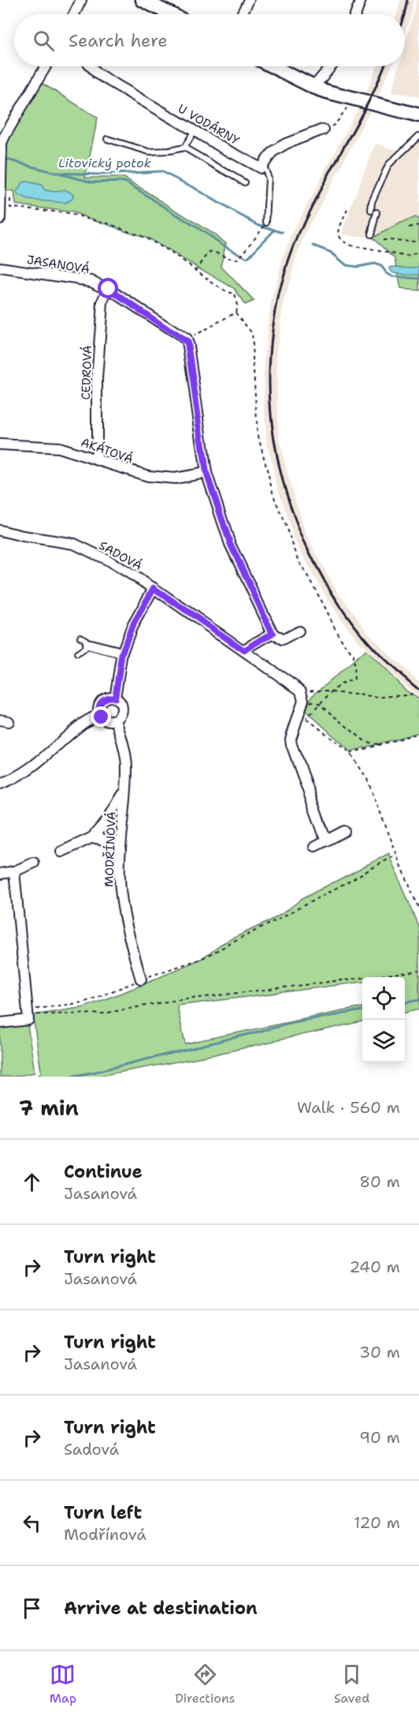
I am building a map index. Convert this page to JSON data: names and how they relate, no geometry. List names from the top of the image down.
{
  "streets": {
    "street": [
      "U VODÁRNY",
      "JASANOVÁ",
      "CEDROVÁ",
      "AKÁTOVÁ",
      "SADOVÁ",
      "MODŘÍNOVÁ"
    ]
  },
  "crossings": [
    ["JASANOVÁ", "CEDROVÁ"],
    ["CEDROVÁ", "AKÁTOVÁ"],
    ["SADOVÁ", "MODŘÍNOVÁ"]
  ],
  "water": ["Litovický potok"],
  "page": {
    "search": "Search here",
    "heading": ["7 min", "Walk · 560 m"],
    "list": [
      ["Continue", "Jasanová", "80 m"],
      ["Turn right", "Jasanová", "240 m"],
      ["Turn right", "Jasanová", "30 m"],
      ["Turn right", "Sadová", "90 m"],
      ["Turn left", "Modřínová", "120 m"],
      "Arrive at destination"
    ],
    "nav": ["Map", "Directions", "Saved"]
  }
}
